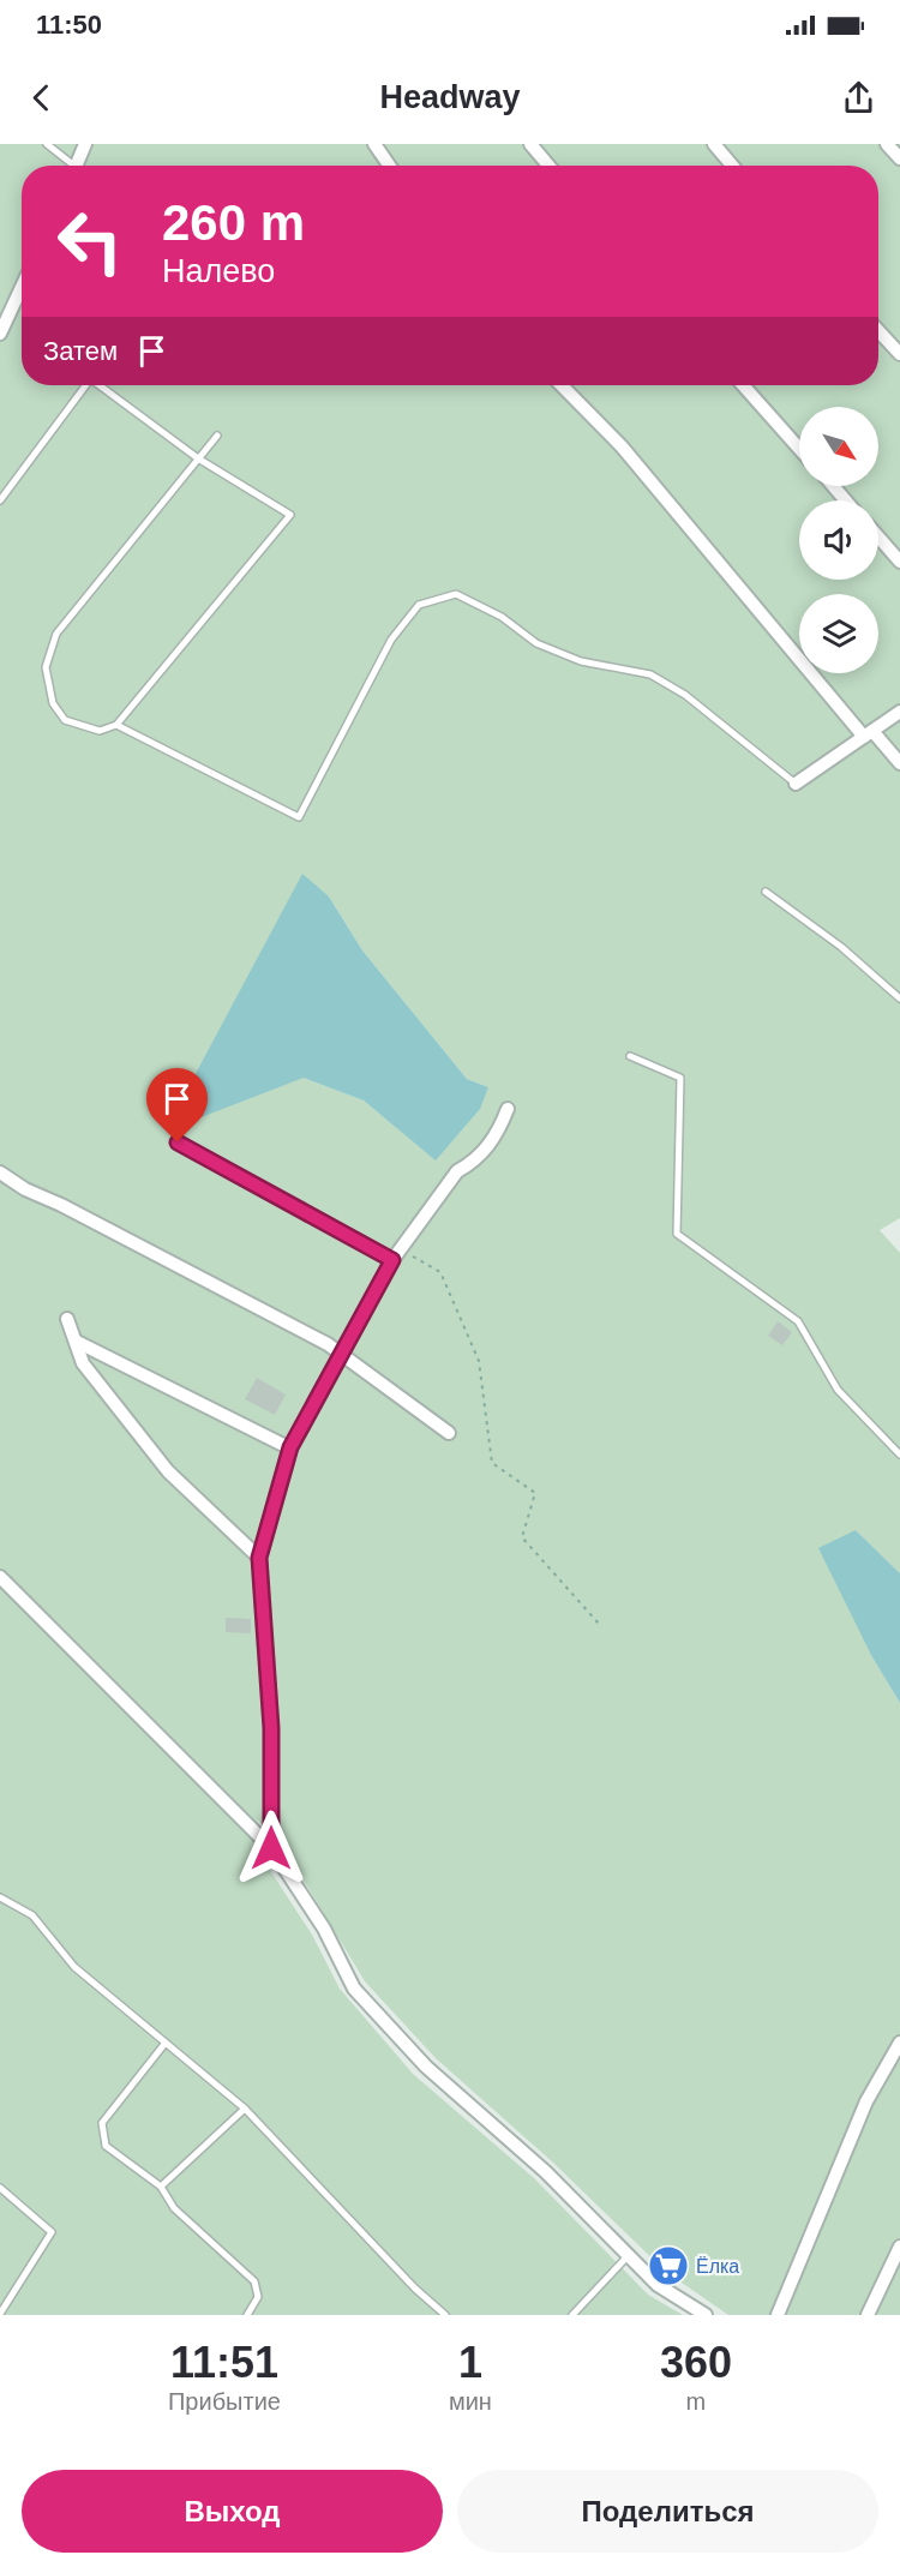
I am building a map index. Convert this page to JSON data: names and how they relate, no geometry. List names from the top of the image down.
{
  "places": {
    "supermarket": ["Ёлка"]
  },
  "north": "bottom right",
  "page": {
    "status": "11:50",
    "header": "Headway",
    "turn": ["260 m", "Налево"],
    "then": "Затем",
    "eta": [
      "11:51",
      "Прибытие",
      "1",
      "мин",
      "360",
      "m"
    ],
    "buttons": ["Выход", "Поделиться"]
  }
}
